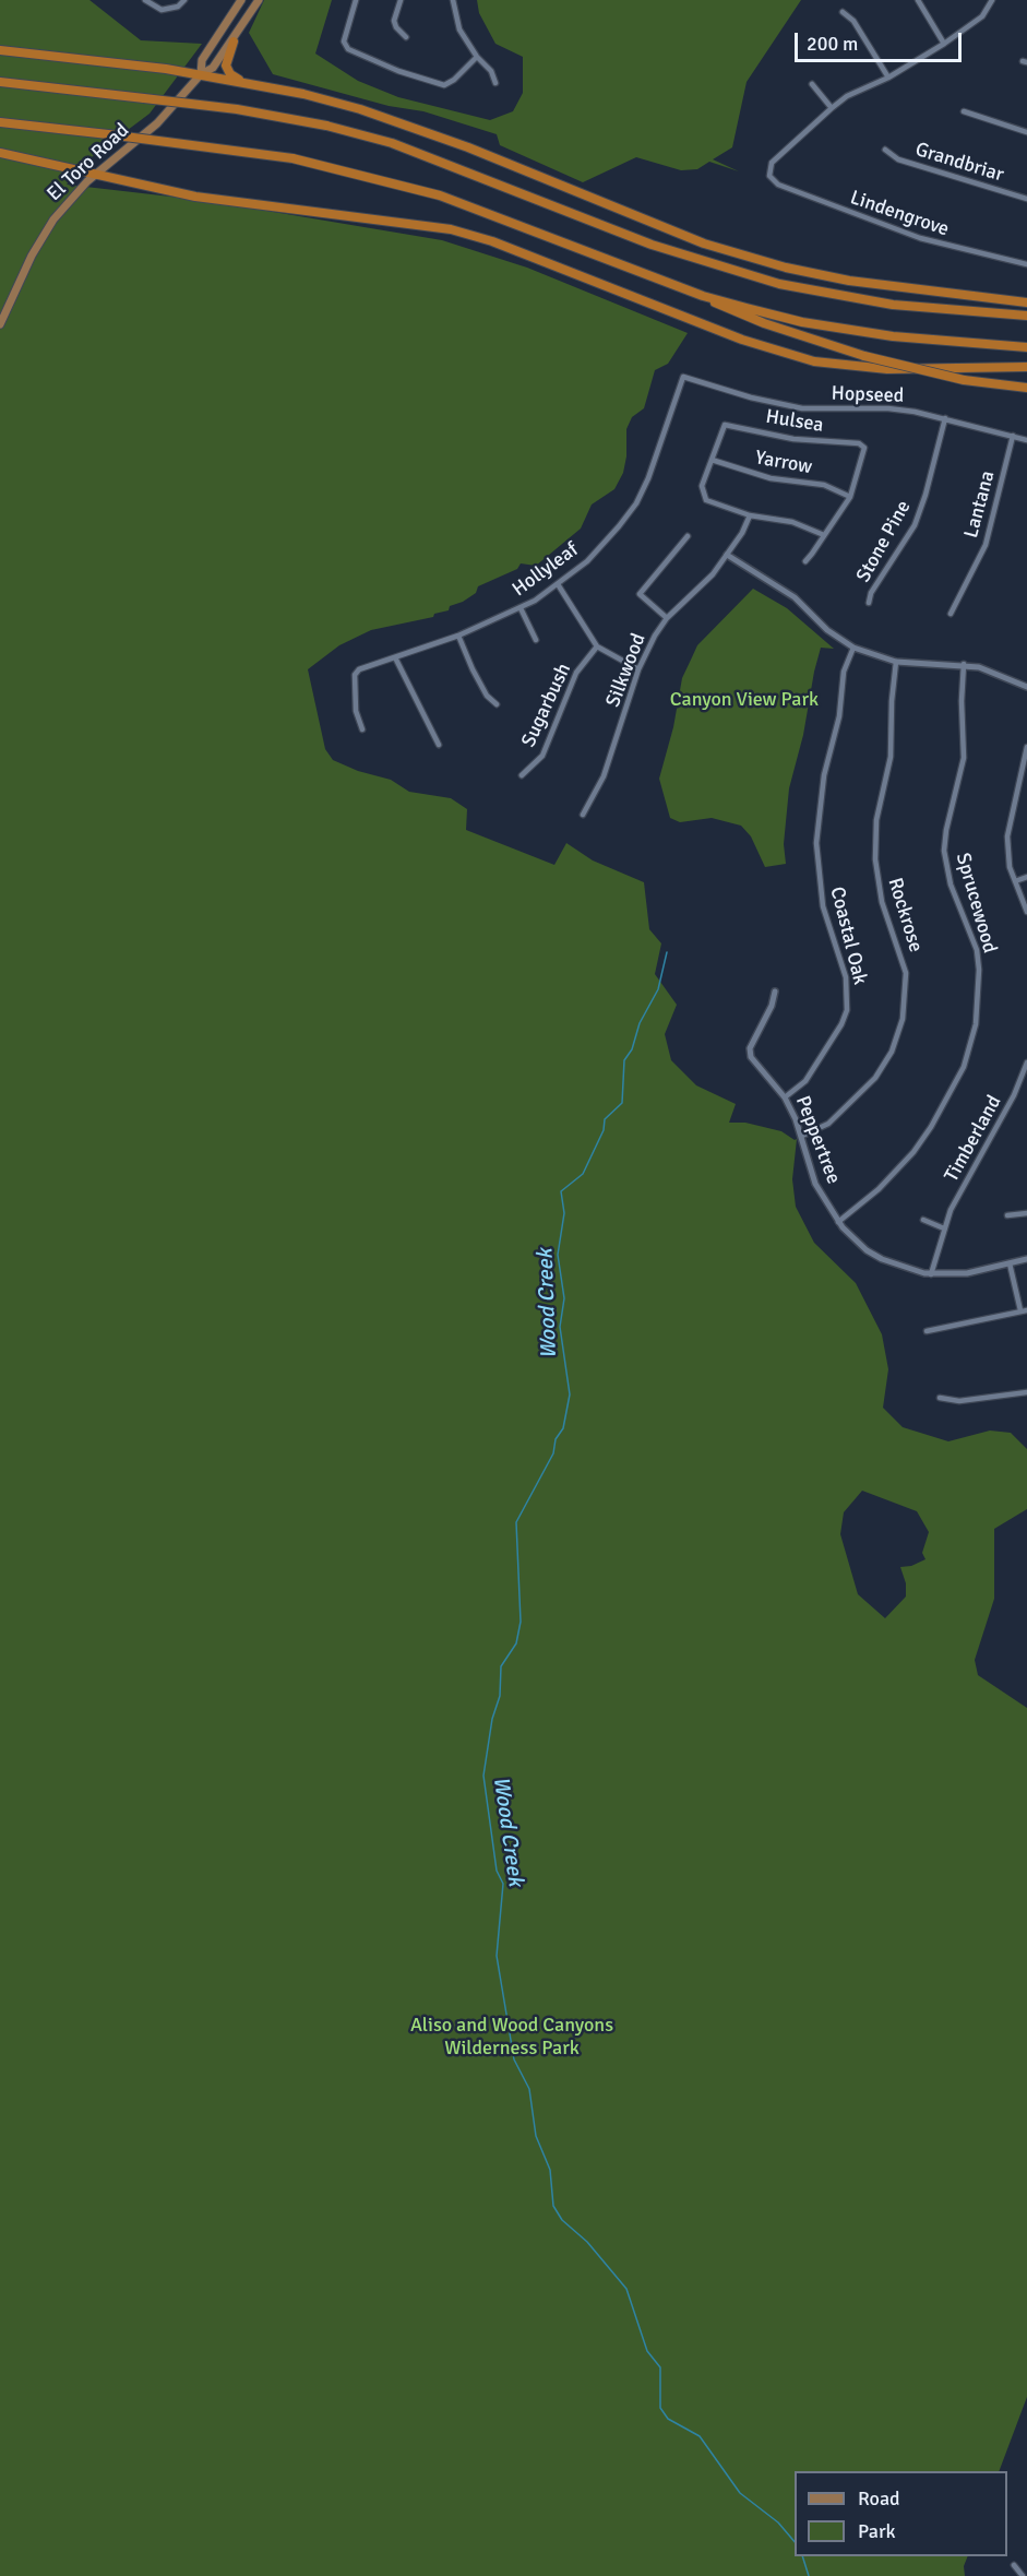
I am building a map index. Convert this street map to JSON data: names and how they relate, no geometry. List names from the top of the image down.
{
  "streets": {
    "main road": ["El Toro Road"],
    "street": [
      "Grandbriar",
      "Lindengrove",
      "Hopseed",
      "Hulsea",
      "Yarrow",
      "Lantana",
      "Stone Pine",
      "Hollyleaf",
      "Silkwood",
      "Sugarbush",
      "Sprucewood",
      "Rockrose",
      "Coastal Oak",
      "Timberland",
      "Peppertree"
    ]
  },
  "crossings": [
    ["Hopseed", "Lantana"],
    ["Hopseed", "Stone Pine"],
    ["Hopseed", "Hollyleaf"],
    ["Hulsea", "Yarrow"],
    ["Sprucewood", "Peppertree"],
    ["Rockrose", "Peppertree"],
    ["Coastal Oak", "Peppertree"],
    ["Timberland", "Peppertree"]
  ],
  "water": ["Wood Creek"],
  "parks": ["Canyon View Park", "Aliso and Wood Canyons Wilderness Park"],
  "legend": ["Road", "Park"],
  "scale_bar": "200 m"
}
